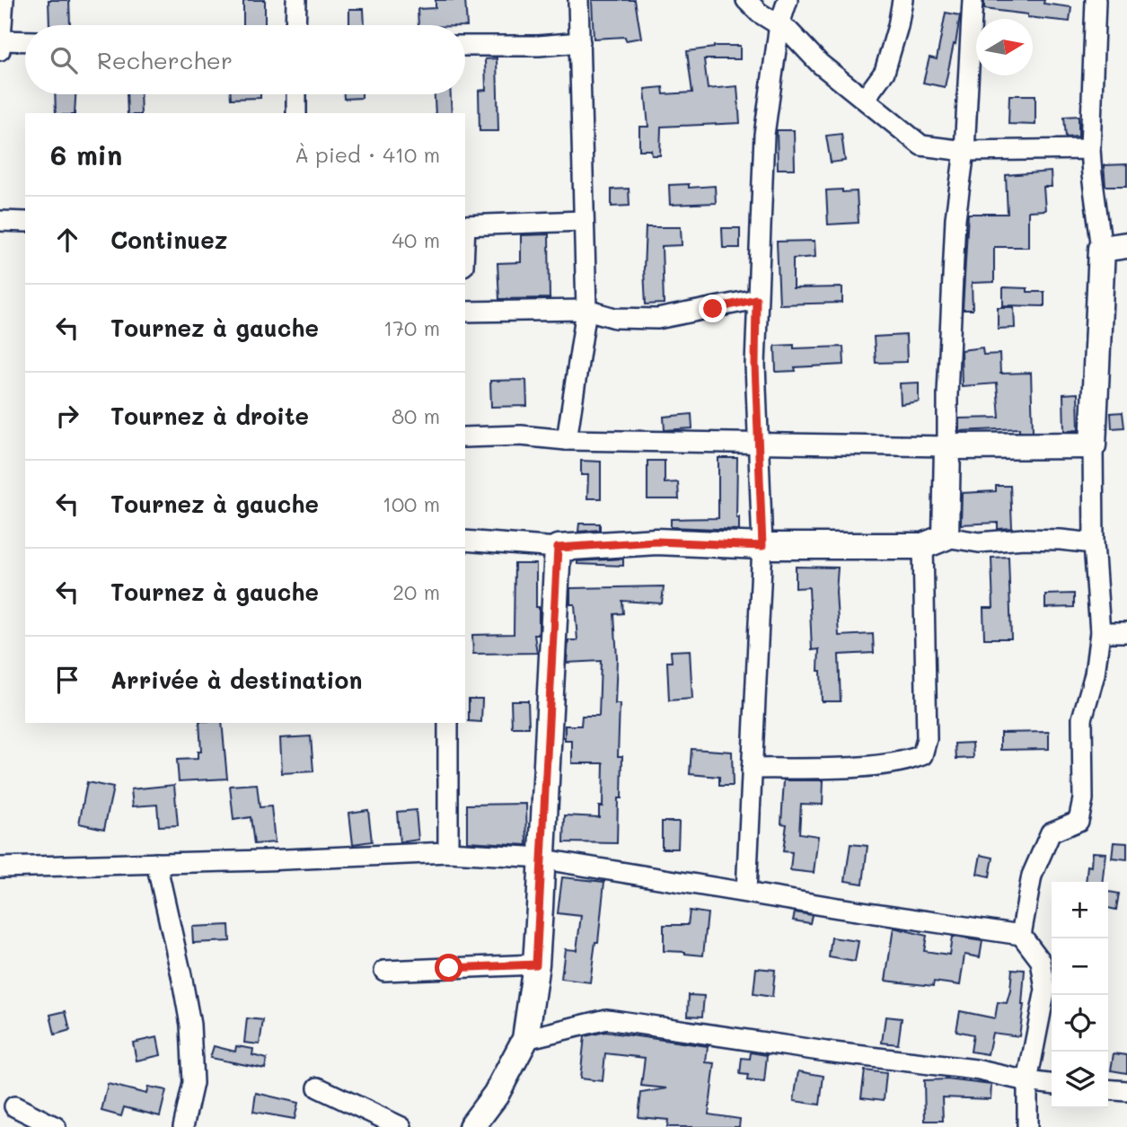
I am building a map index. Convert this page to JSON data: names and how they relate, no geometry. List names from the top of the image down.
{
  "north": "right",
  "page": {
    "search": "Rechercher",
    "heading": ["6 min", "À pied · 410 m"],
    "list": [
      ["Continuez", "40 m"],
      ["Tournez à gauche", "170 m"],
      ["Tournez à droite", "80 m"],
      ["Tournez à gauche", "100 m"],
      ["Tournez à gauche", "20 m"],
      "Arrivée à destination"
    ],
    "map_buttons": ["+", "−"]
  }
}
